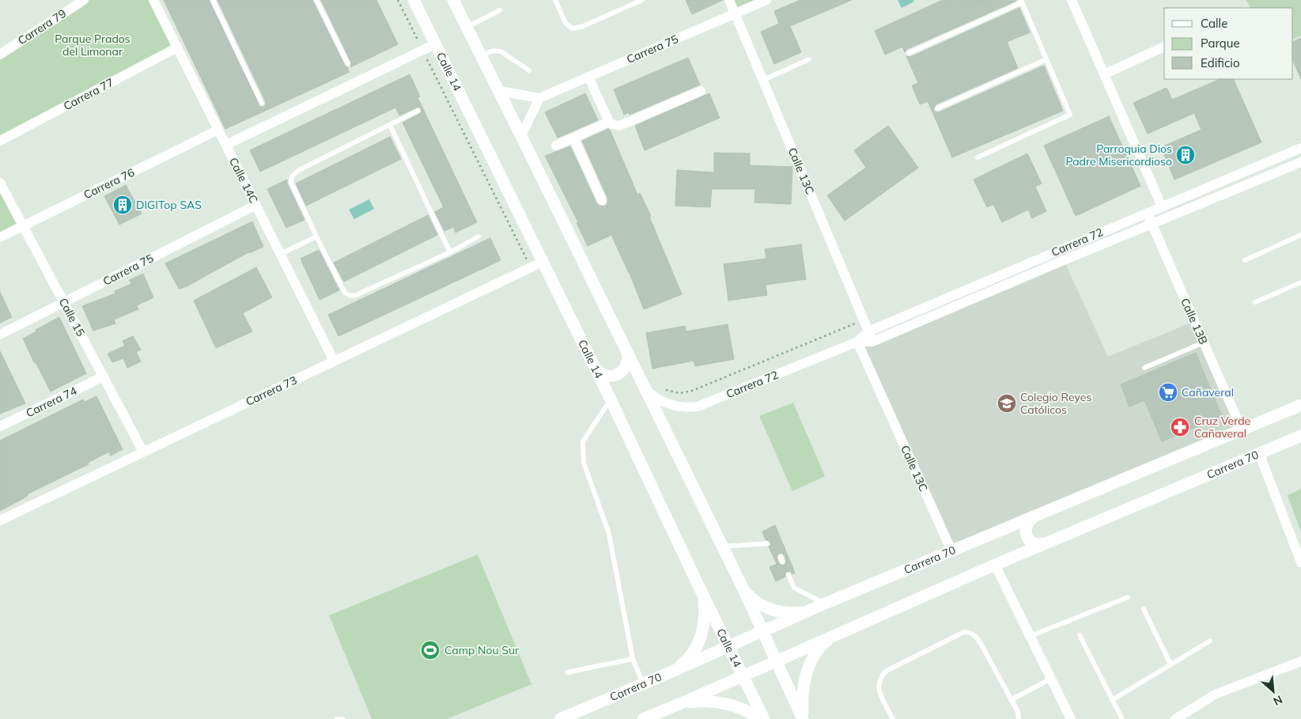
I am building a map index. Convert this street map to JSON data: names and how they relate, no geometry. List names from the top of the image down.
{
  "streets": {
    "street": [
      "Carrera 79",
      "Carrera 75",
      "Calle 14",
      "Carrera 77",
      "Calle 13C",
      "Calle 14C",
      "Carrera 76",
      "Carrera 72",
      "Calle 15",
      "Calle 13B",
      "Carrera 73",
      "Carrera 74",
      "Carrera 70"
    ]
  },
  "crossings": [
    ["Carrera 75", "Calle 13C"],
    ["Carrera 75", "Calle 14C"],
    ["Carrera 75", "Calle 15"],
    ["Calle 14", "Carrera 73"],
    ["Calle 14", "Carrera 70"],
    ["Carrera 77", "Calle 14C"],
    ["Calle 13C", "Carrera 72"],
    ["Calle 13C", "Carrera 70"],
    ["Calle 14C", "Carrera 76"],
    ["Calle 14C", "Carrera 73"],
    ["Carrera 76", "Calle 15"],
    ["Carrera 72", "Calle 13B"],
    ["Calle 15", "Carrera 73"],
    ["Calle 15", "Carrera 74"],
    ["Calle 13B", "Carrera 70"]
  ],
  "parks": ["Parque Prados del Limonar"],
  "places": {
    "building": ["Parroquia Dios Padre Misericordioso", "DIGITop SAS"],
    "supermarket": ["Cañaveral"],
    "school or university": ["Colegio Reyes Católicos"],
    "pharmacy": ["Cruz Verde Cañaveral"],
    "sports": ["Camp Nou Sur"]
  },
  "legend": ["Calle", "Parque", "Edificio"],
  "north": "bottom right"
}
